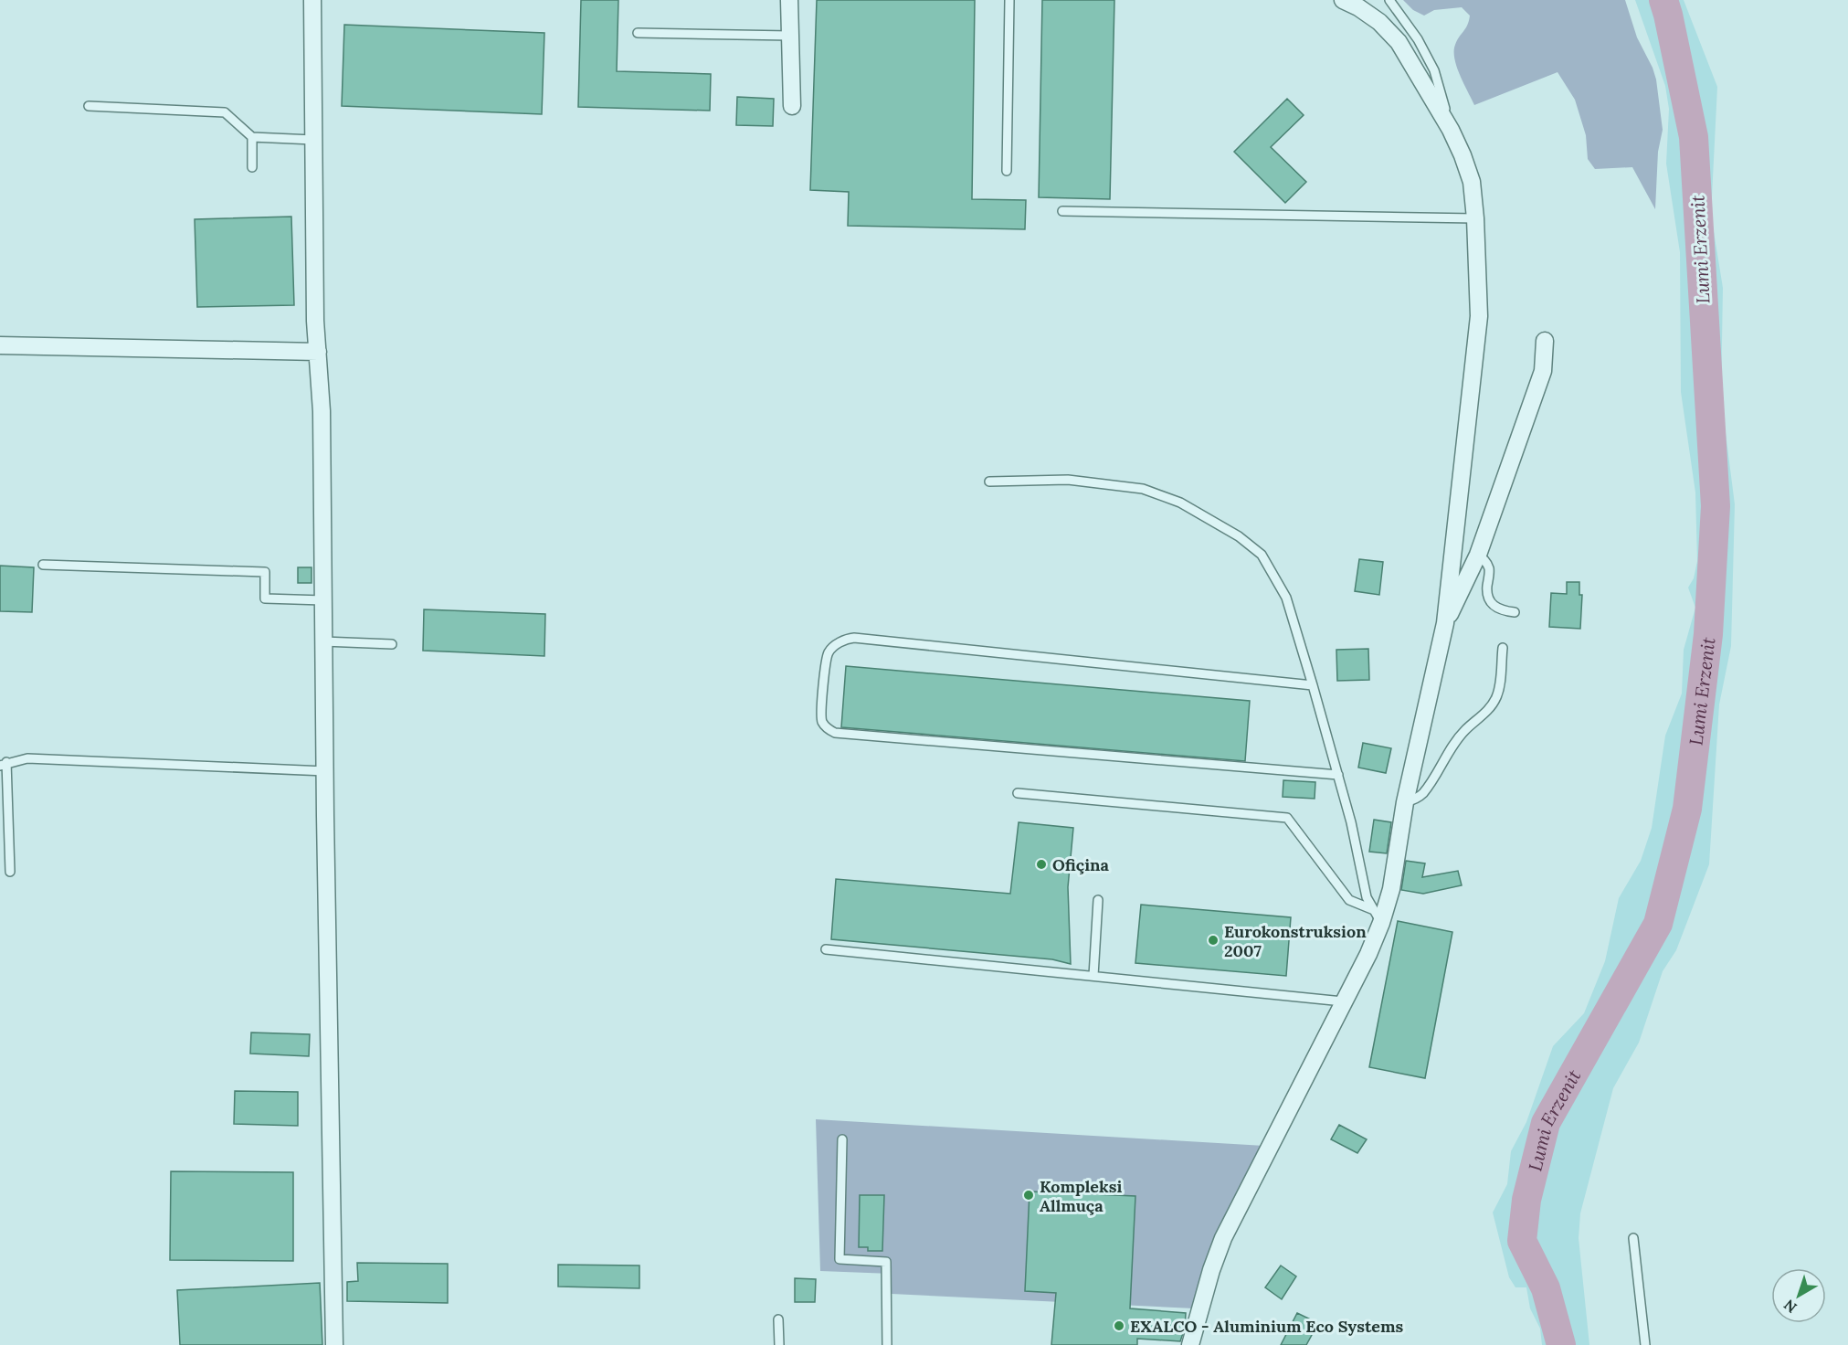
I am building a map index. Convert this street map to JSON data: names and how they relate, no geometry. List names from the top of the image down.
{
  "water": ["Lumi Erzenit"],
  "places": [
    "Ofiçina",
    "Eurokonstruksion 2007",
    "Kompleksi Allmuça",
    "EXALCO - Aluminium Eco Systems"
  ],
  "north": "bottom left"
}
